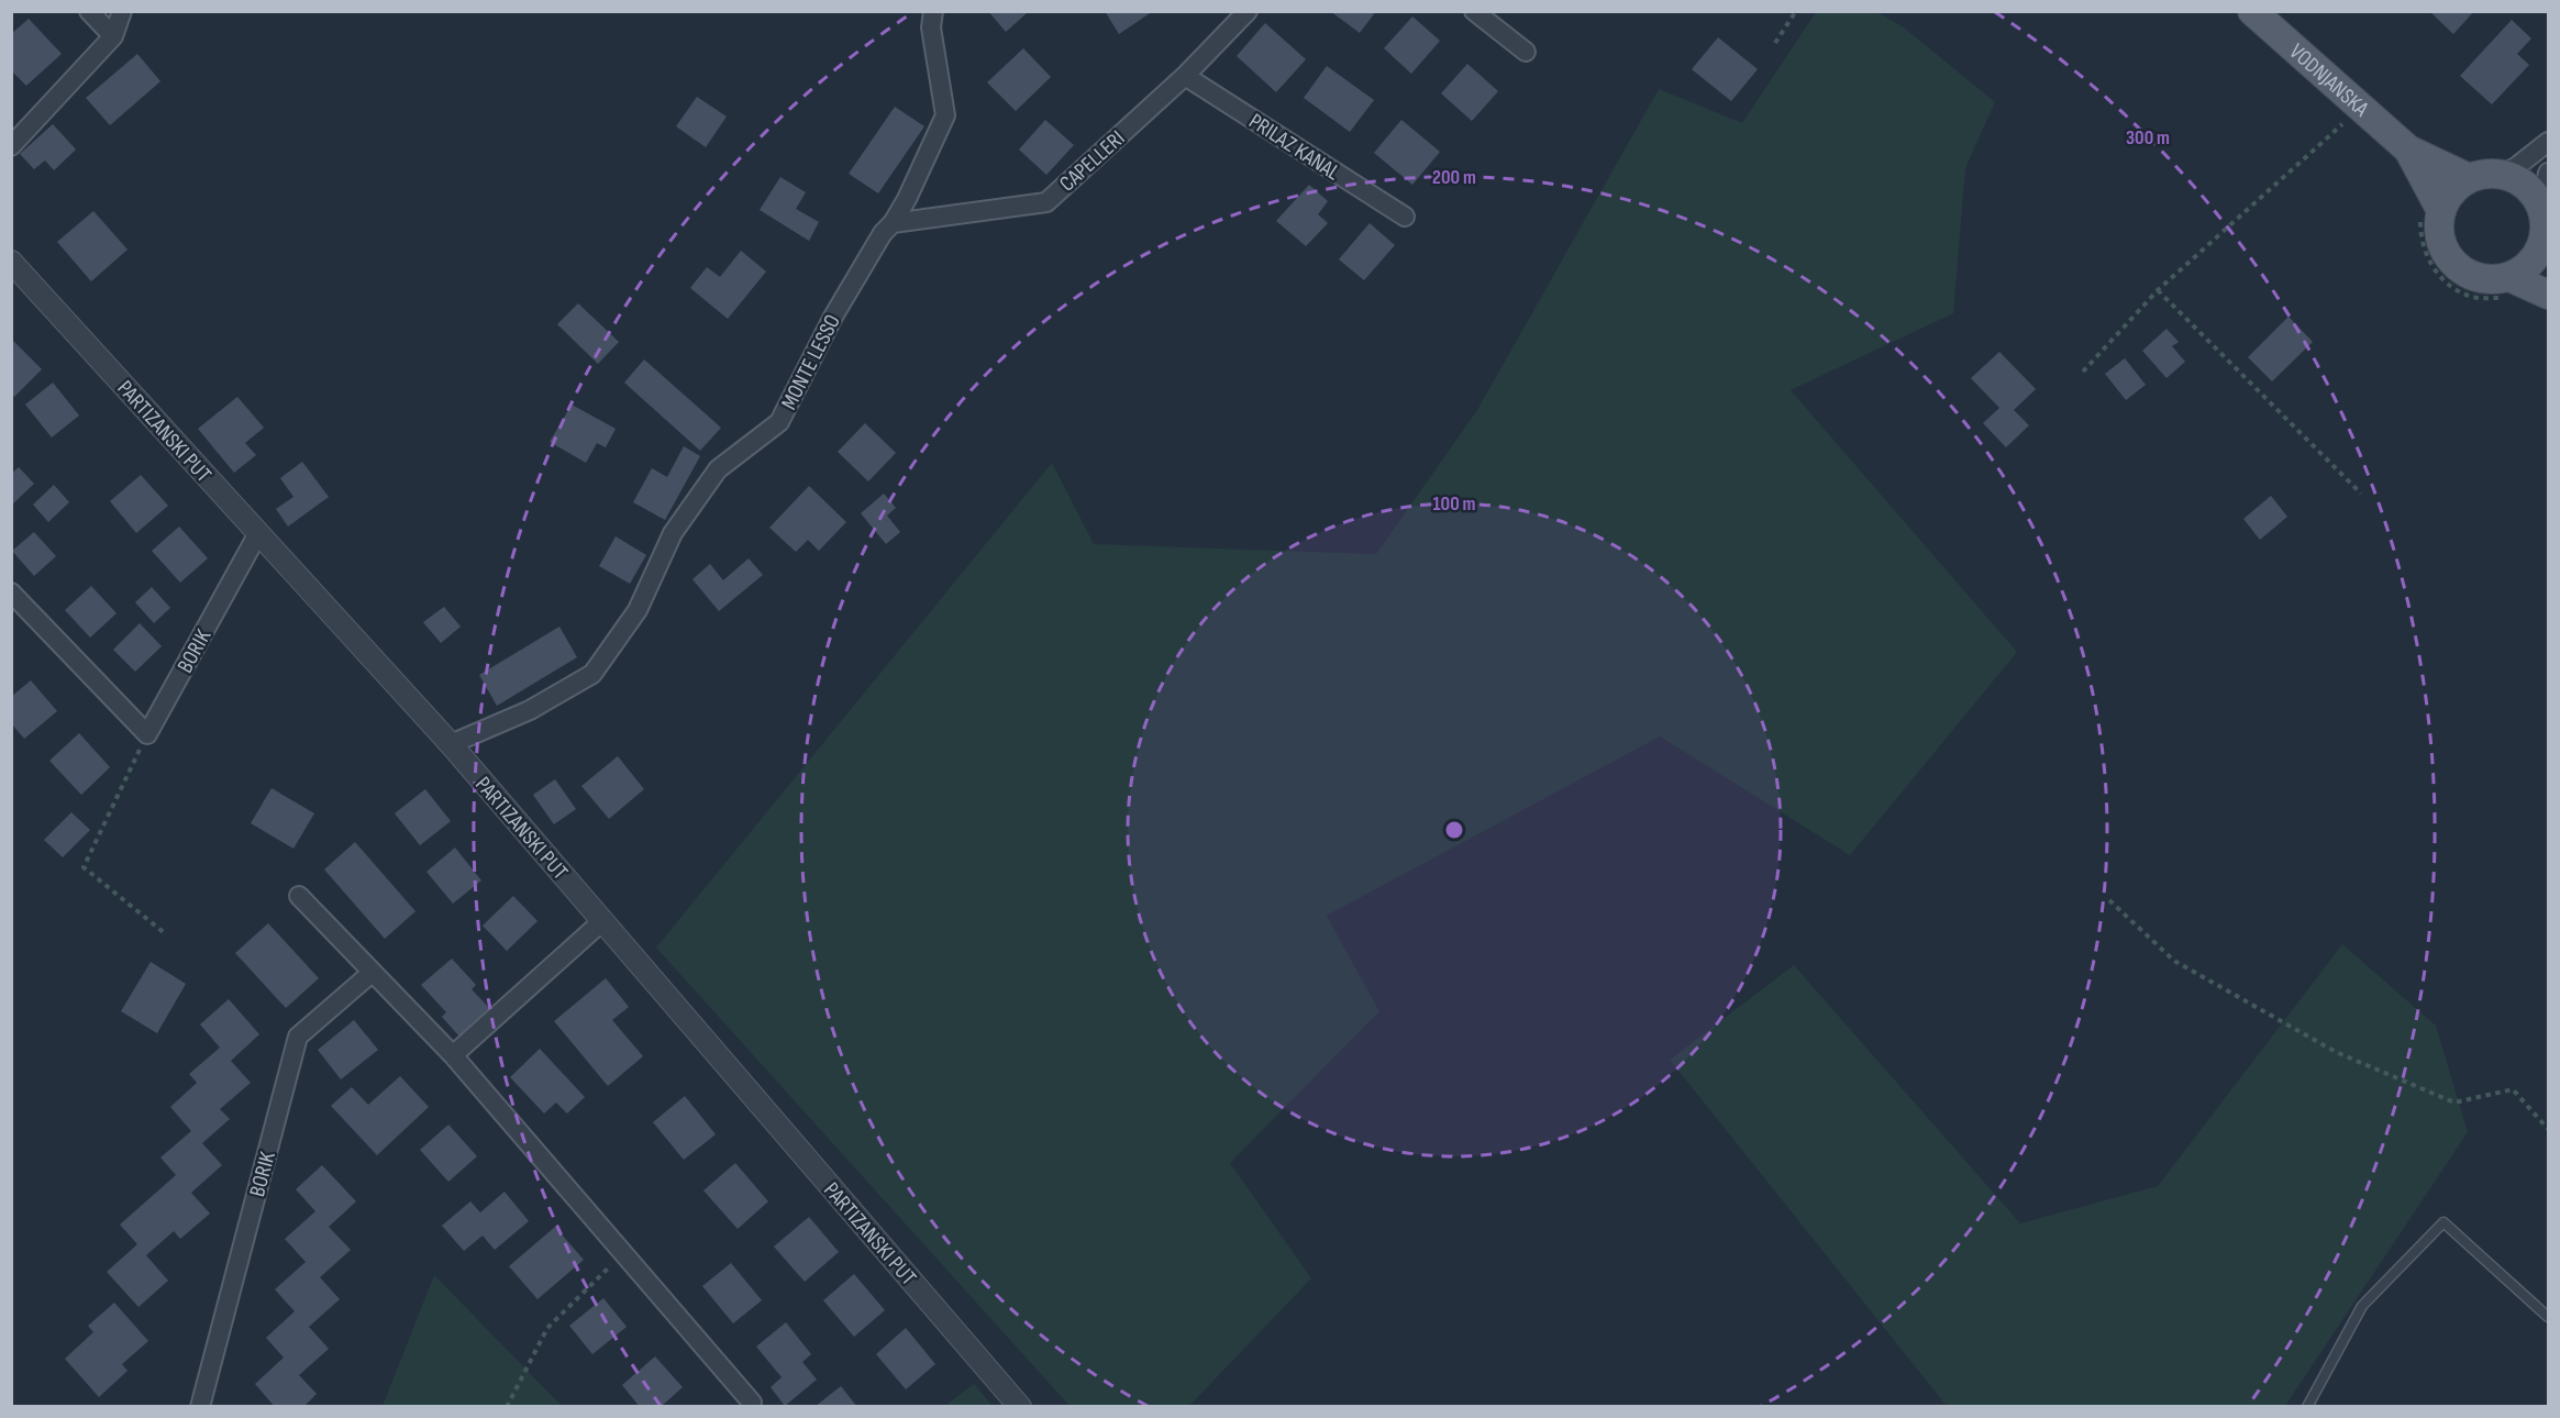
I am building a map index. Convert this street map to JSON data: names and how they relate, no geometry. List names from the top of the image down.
{
  "streets": {
    "main road": ["VODNJANSKA"],
    "street": [
      "PRILAZ KANAL",
      "CAPELLERI",
      "MONTE LESSO",
      "PARTIZANSKI PUT",
      "BORIK"
    ]
  },
  "crossings": [
    ["PRILAZ KANAL", "CAPELLERI"],
    ["CAPELLERI", "MONTE LESSO"],
    ["MONTE LESSO", "PARTIZANSKI PUT"],
    ["PARTIZANSKI PUT", "BORIK"]
  ],
  "rings": ["300 m", "200 m", "100 m"]
}
